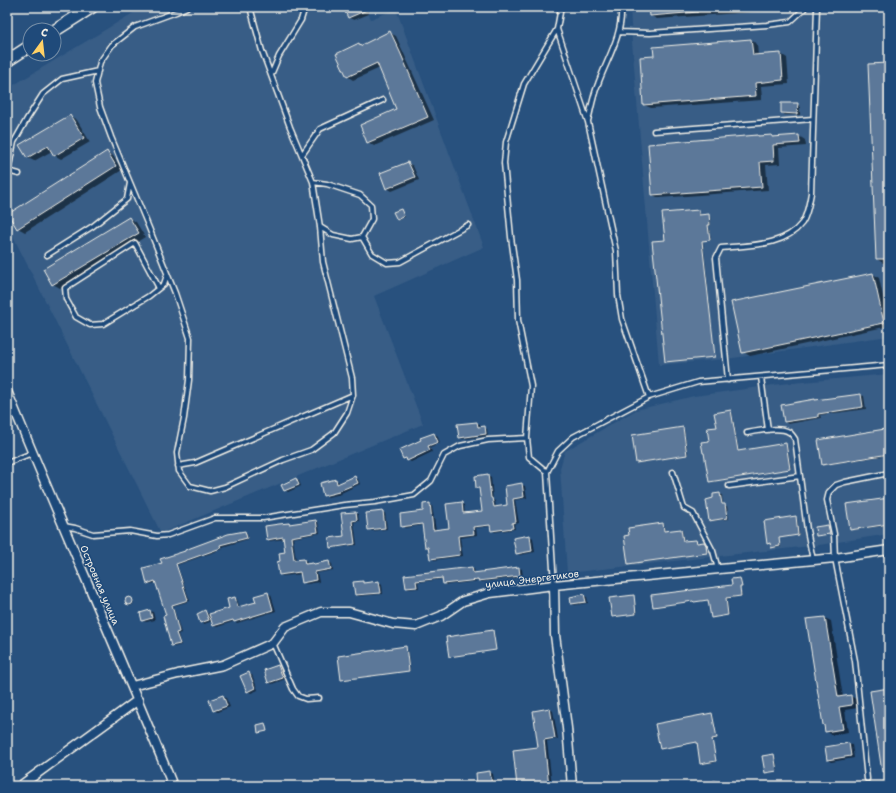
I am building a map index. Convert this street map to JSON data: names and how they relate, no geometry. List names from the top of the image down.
{
  "streets": {
    "street": ["улица Энергетиков", "Островная улица"]
  },
  "crossings": [
    ["улица Энергетиков", "Островная улица"]
  ],
  "north": "top"
}
